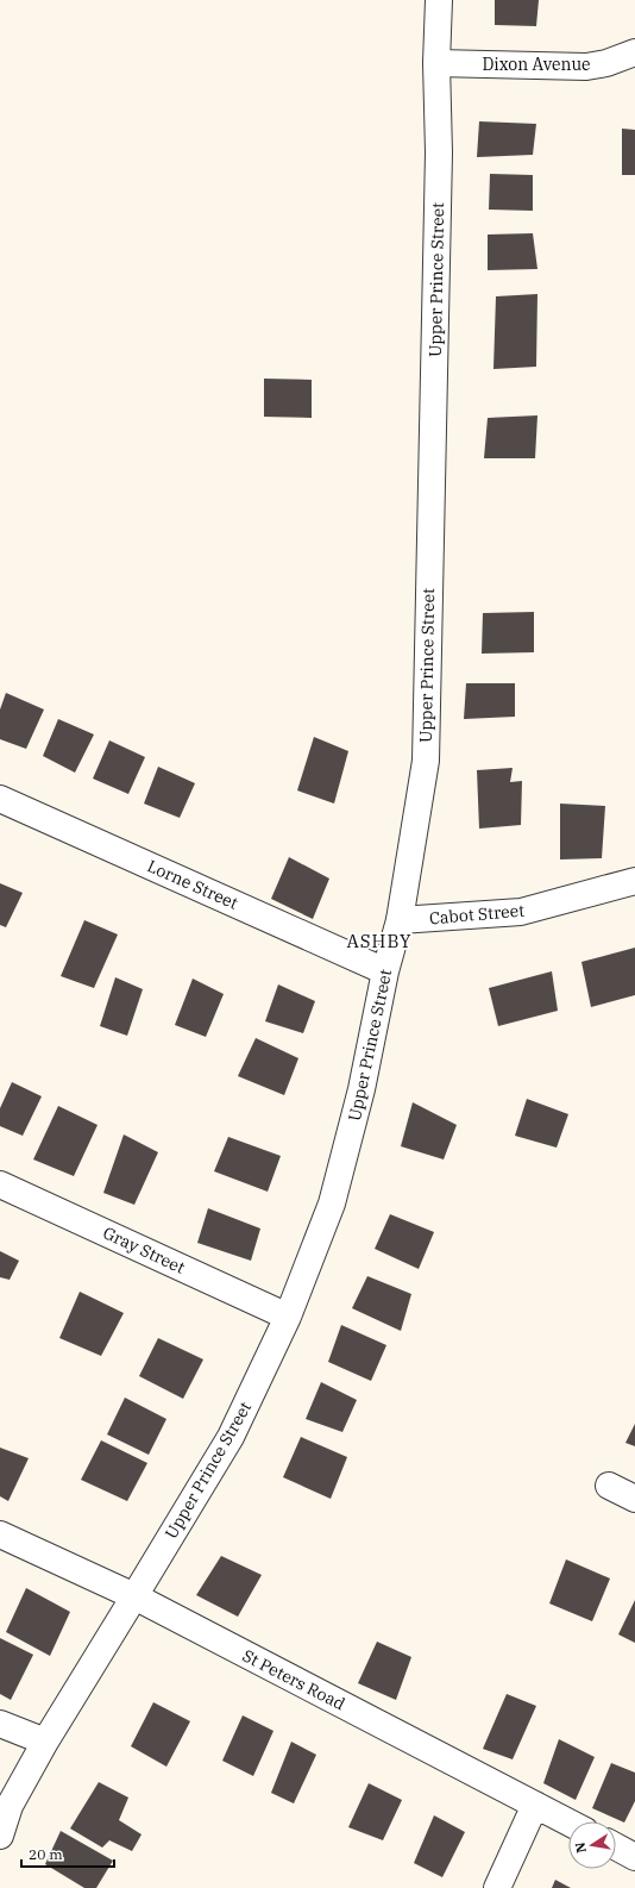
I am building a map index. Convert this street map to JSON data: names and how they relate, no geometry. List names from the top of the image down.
{
  "streets": {
    "street": [
      "Dixon Avenue",
      "Upper Prince Street",
      "Lorne Street",
      "Cabot Street",
      "Gray Street",
      "St Peters Road"
    ]
  },
  "crossings": [
    ["Dixon Avenue", "Upper Prince Street"],
    ["Upper Prince Street", "Lorne Street"],
    ["Upper Prince Street", "Cabot Street"],
    ["Upper Prince Street", "Gray Street"],
    ["Upper Prince Street", "St Peters Road"]
  ],
  "districts": ["ASHBY"],
  "scale_bar": "20 m",
  "north": "left"
}
